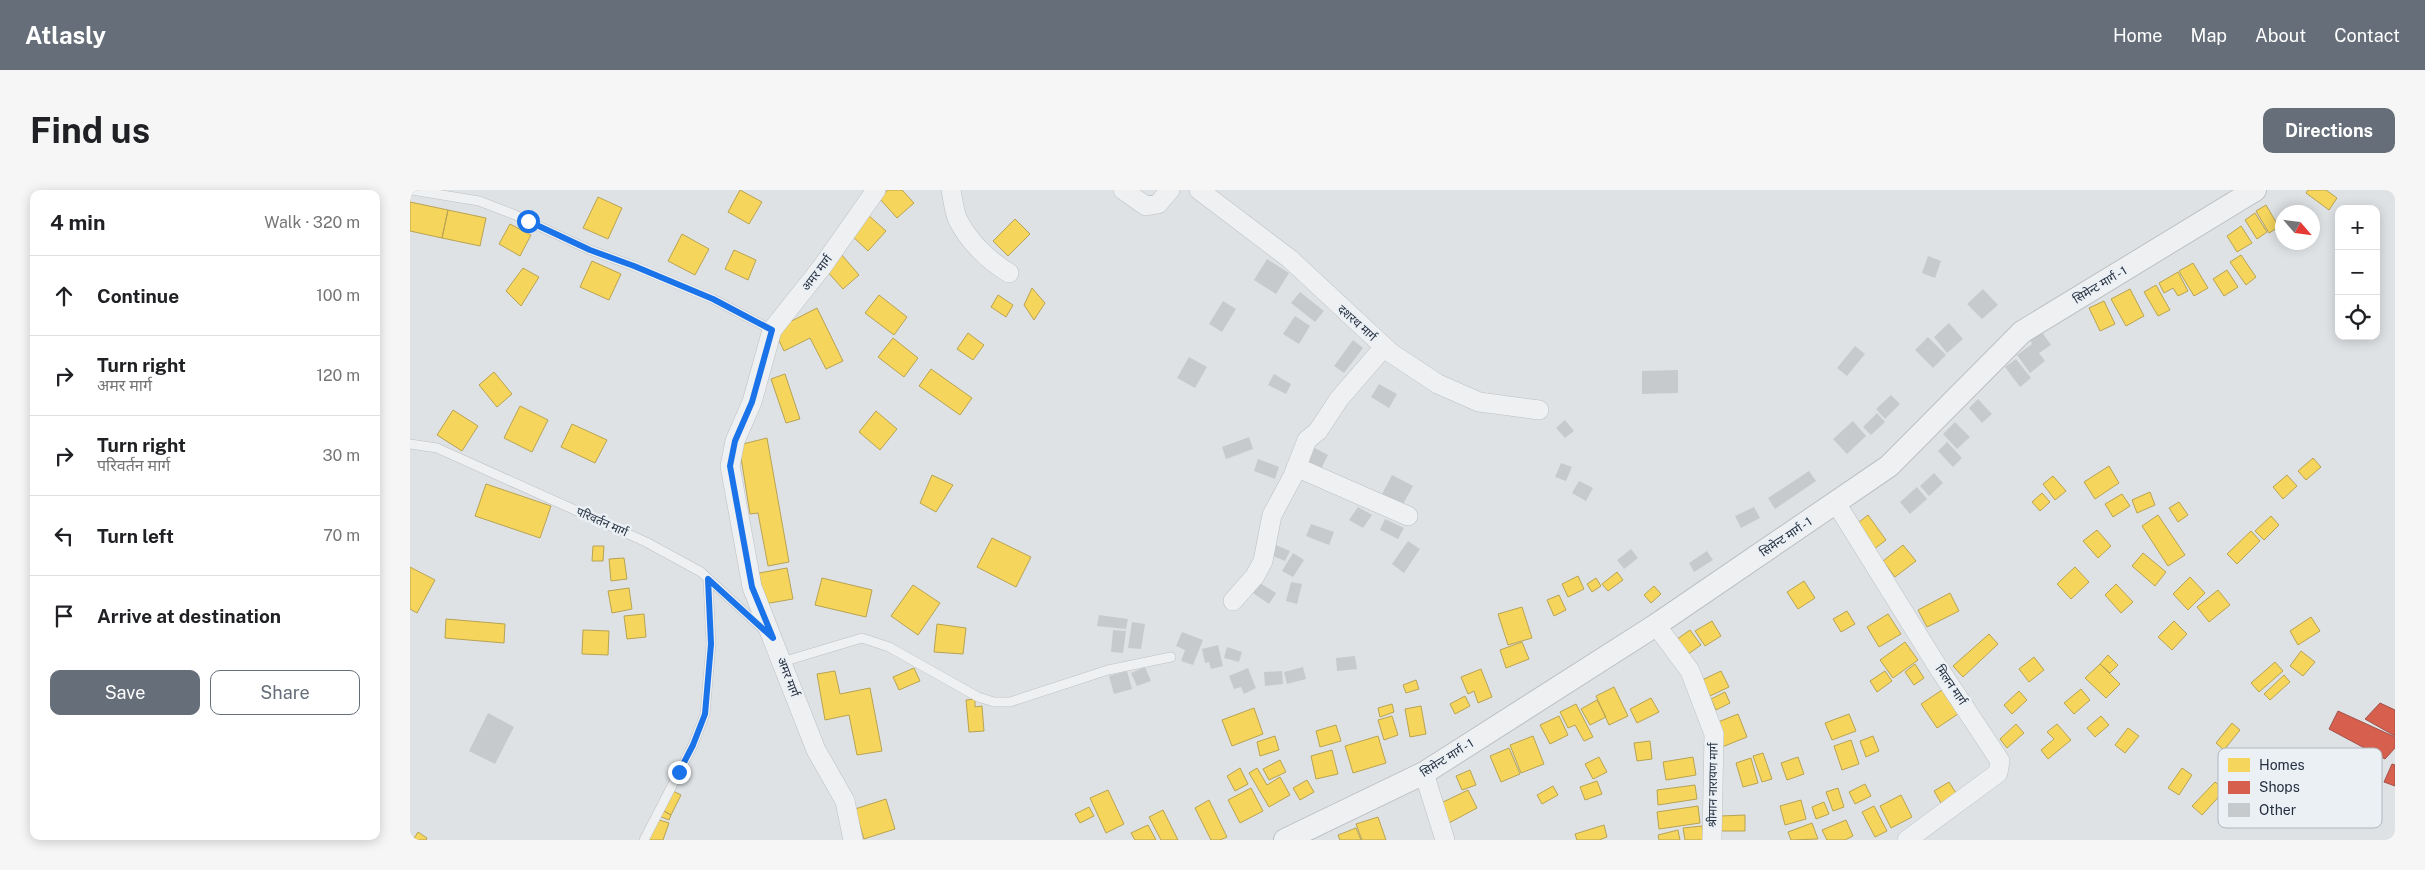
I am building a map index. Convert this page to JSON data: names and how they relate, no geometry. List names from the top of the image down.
{
  "streets": {
    "street": [
      "अमर मार्ग",
      "सिमेन्ट मार्ग - 1",
      "दशरथ मार्ग",
      "मिलन मार्ग",
      "श्रीमान नारायण मार्ग"
    ],
    "lane": ["परिवर्तन मार्ग"]
  },
  "crossings": [
    ["अमर मार्ग", "परिवर्तन मार्ग"],
    ["सिमेन्ट मार्ग - 1", "मिलन मार्ग"],
    ["सिमेन्ट मार्ग - 1", "श्रीमान नारायण मार्ग"]
  ],
  "legend": ["Homes", "Shops", "Other"],
  "north": "bottom right",
  "page": {
    "header": "Atlasly",
    "nav": [
      "Home",
      "Map",
      "About",
      "Contact"
    ],
    "buttons": [
      "Directions",
      ["Save", "Share"]
    ],
    "title": "Find us",
    "heading": ["4 min", "Walk · 320 m"],
    "map_buttons": ["+", "−"],
    "list": [
      ["Continue", "100 m"],
      ["Turn right", "अमर मार्ग", "120 m"],
      ["Turn right", "परिवर्तन मार्ग", "30 m"],
      ["Turn left", "70 m"],
      "Arrive at destination"
    ]
  }
}
